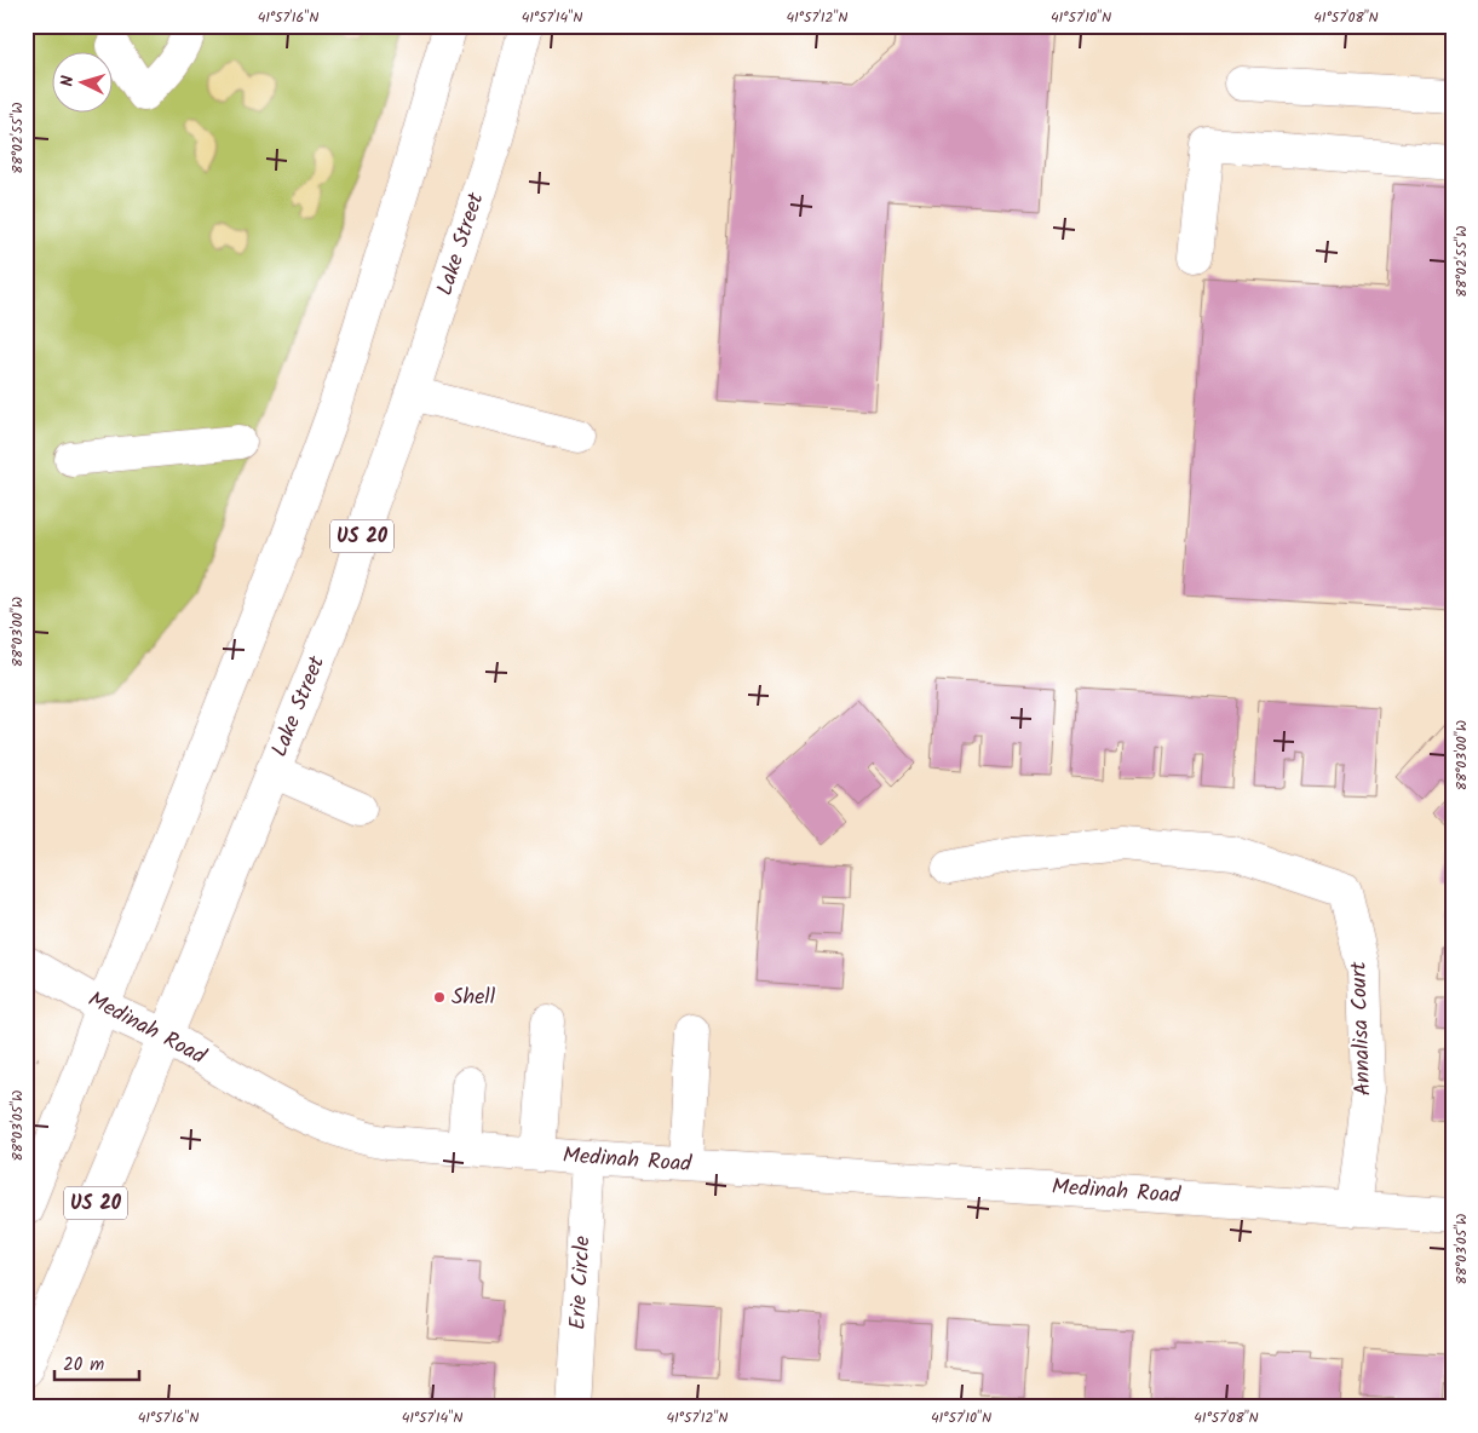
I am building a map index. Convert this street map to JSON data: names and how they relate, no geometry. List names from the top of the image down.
{
  "streets": {
    "main road": [
      "Lake Street",
      "US 20",
      "Medinah Road",
      "Annalisa Court",
      "Erie Circle"
    ]
  },
  "crossings": [
    ["Lake Street", "Medinah Road"],
    ["US 20", "Medinah Road"],
    ["Medinah Road", "Annalisa Court"],
    ["Medinah Road", "Erie Circle"]
  ],
  "places": ["Shell"],
  "scale_bar": "20 m",
  "north": "left",
  "coordinates": [
    "41°57'16\"N",
    "41°57'14\"N",
    "41°57'12\"N",
    "41°57'10\"N",
    "41°57'08\"N",
    "88°02'55\"W",
    "88°03'00\"W",
    "88°03'05\"W"
  ]
}
